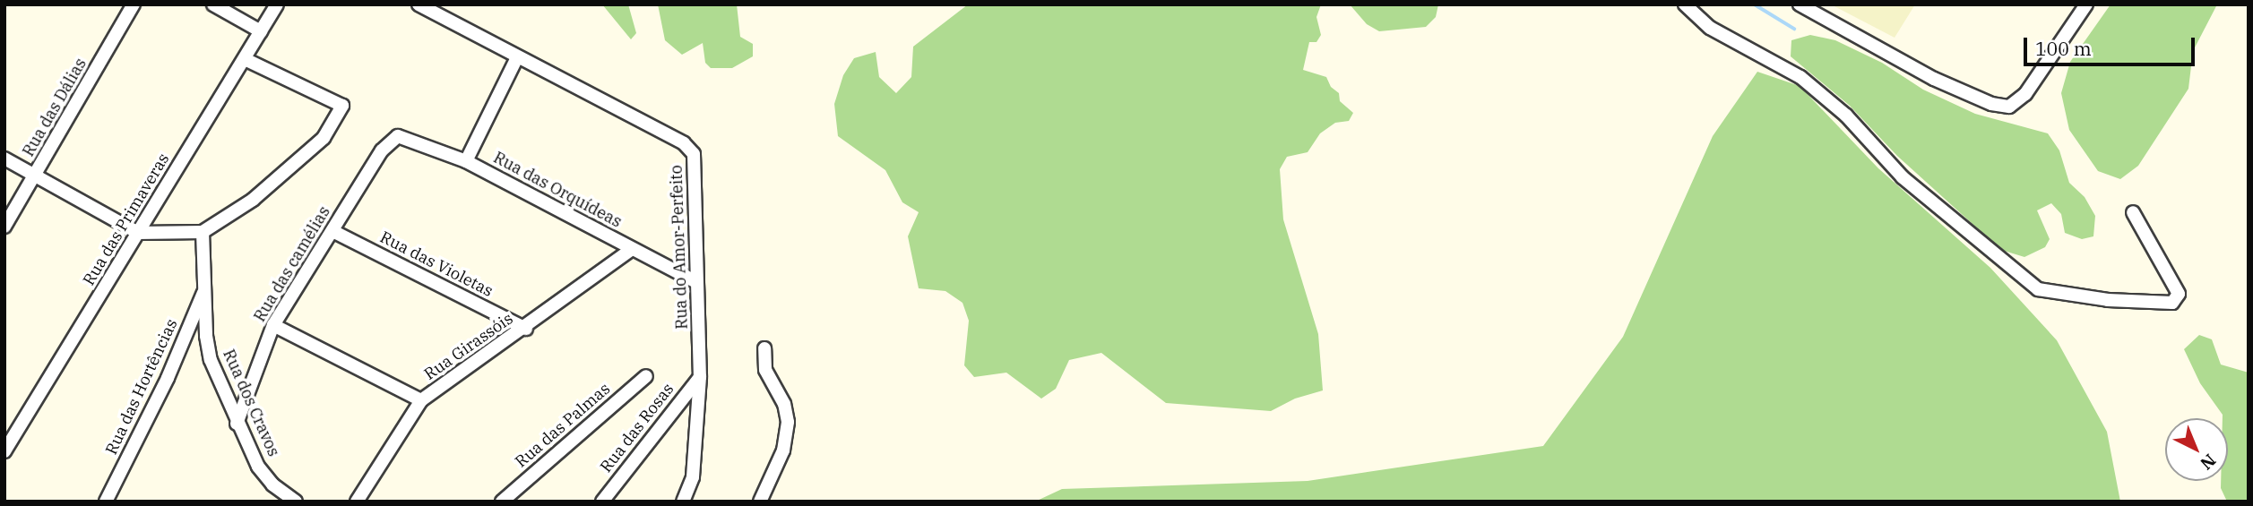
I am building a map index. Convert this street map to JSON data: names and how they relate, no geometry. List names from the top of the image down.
{
  "streets": {
    "street": [
      "Rua das Dálias",
      "Rua das Orquídeas",
      "Rua das Primaveras",
      "Rua do Amor-Perfeito",
      "Rua das camélias",
      "Rua das Violetas",
      "Rua Girassóis",
      "Rua das Hortências",
      "Rua dos Cravos",
      "Rua das Palmas",
      "Rua das Rosas"
    ]
  },
  "crossings": [
    ["Rua das Orquídeas", "Rua do Amor-Perfeito"],
    ["Rua das Orquídeas", "Rua das camélias"],
    ["Rua das Orquídeas", "Rua Girassóis"],
    ["Rua do Amor-Perfeito", "Rua das Rosas"],
    ["Rua das camélias", "Rua das Violetas"],
    ["Rua das camélias", "Rua dos Cravos"],
    ["Rua das Violetas", "Rua Girassóis"],
    ["Rua das Hortências", "Rua dos Cravos"]
  ],
  "scale_bar": "100 m",
  "north": "bottom right"
}
